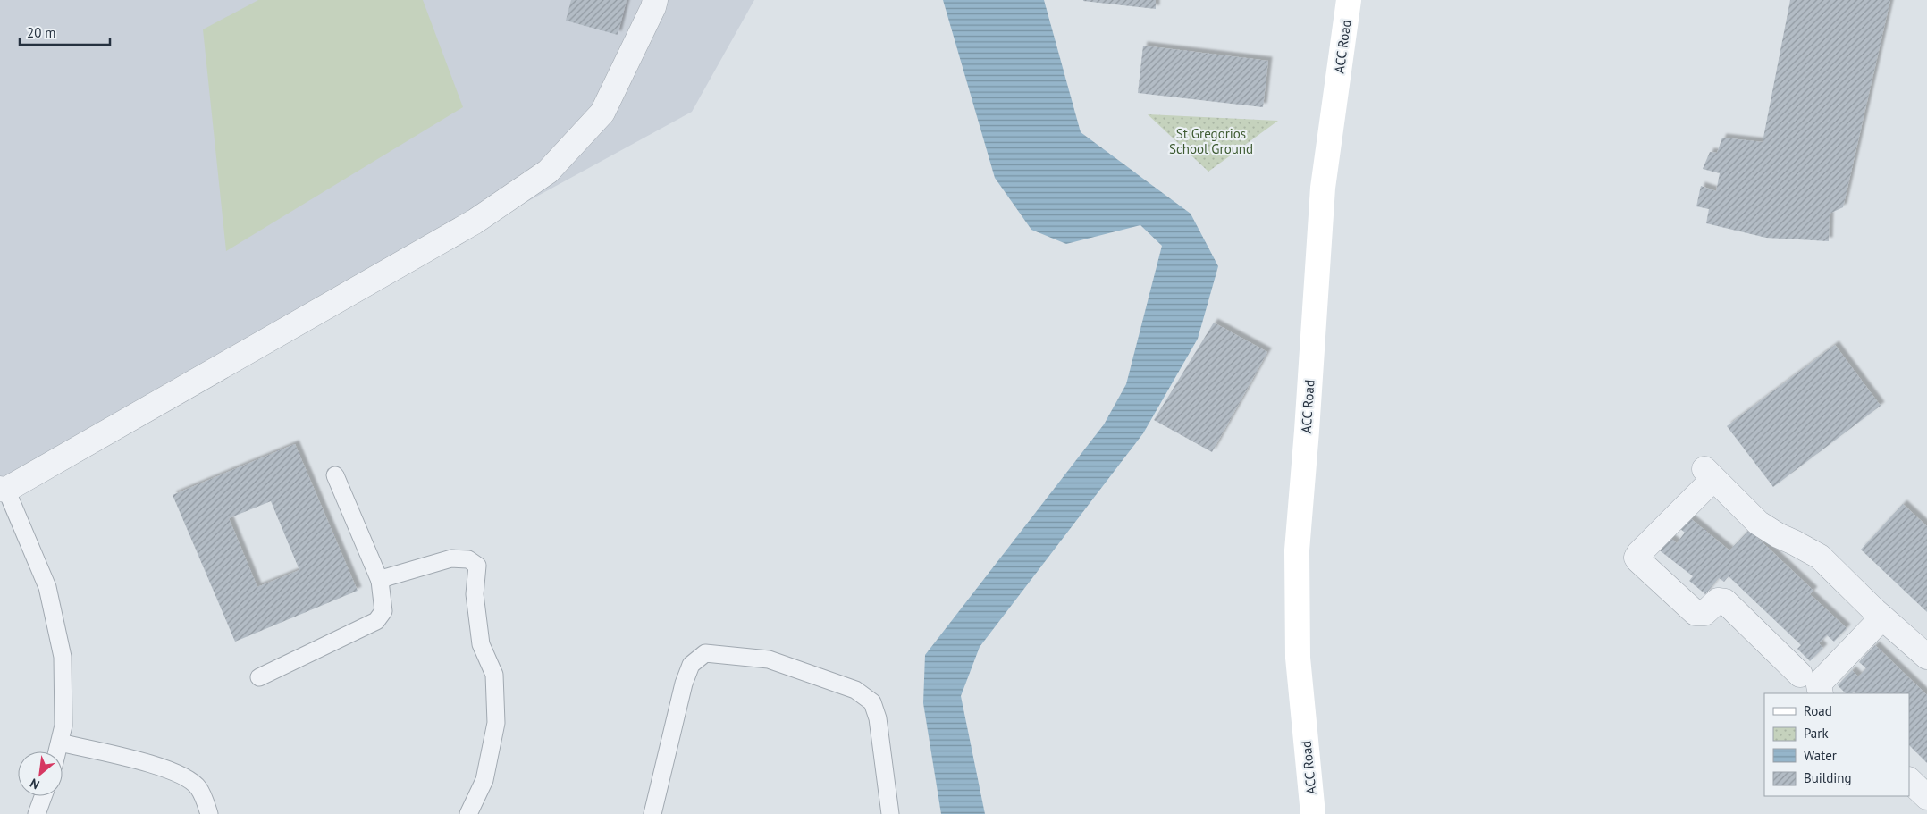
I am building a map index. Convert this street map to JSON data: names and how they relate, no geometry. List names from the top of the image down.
{
  "streets": {
    "street": ["ACC Road"]
  },
  "parks": ["St Gregorios School Ground"],
  "legend": [
    "Road",
    "Park",
    "Water",
    "Building"
  ],
  "scale_bar": "20 m",
  "north": "bottom left"
}
